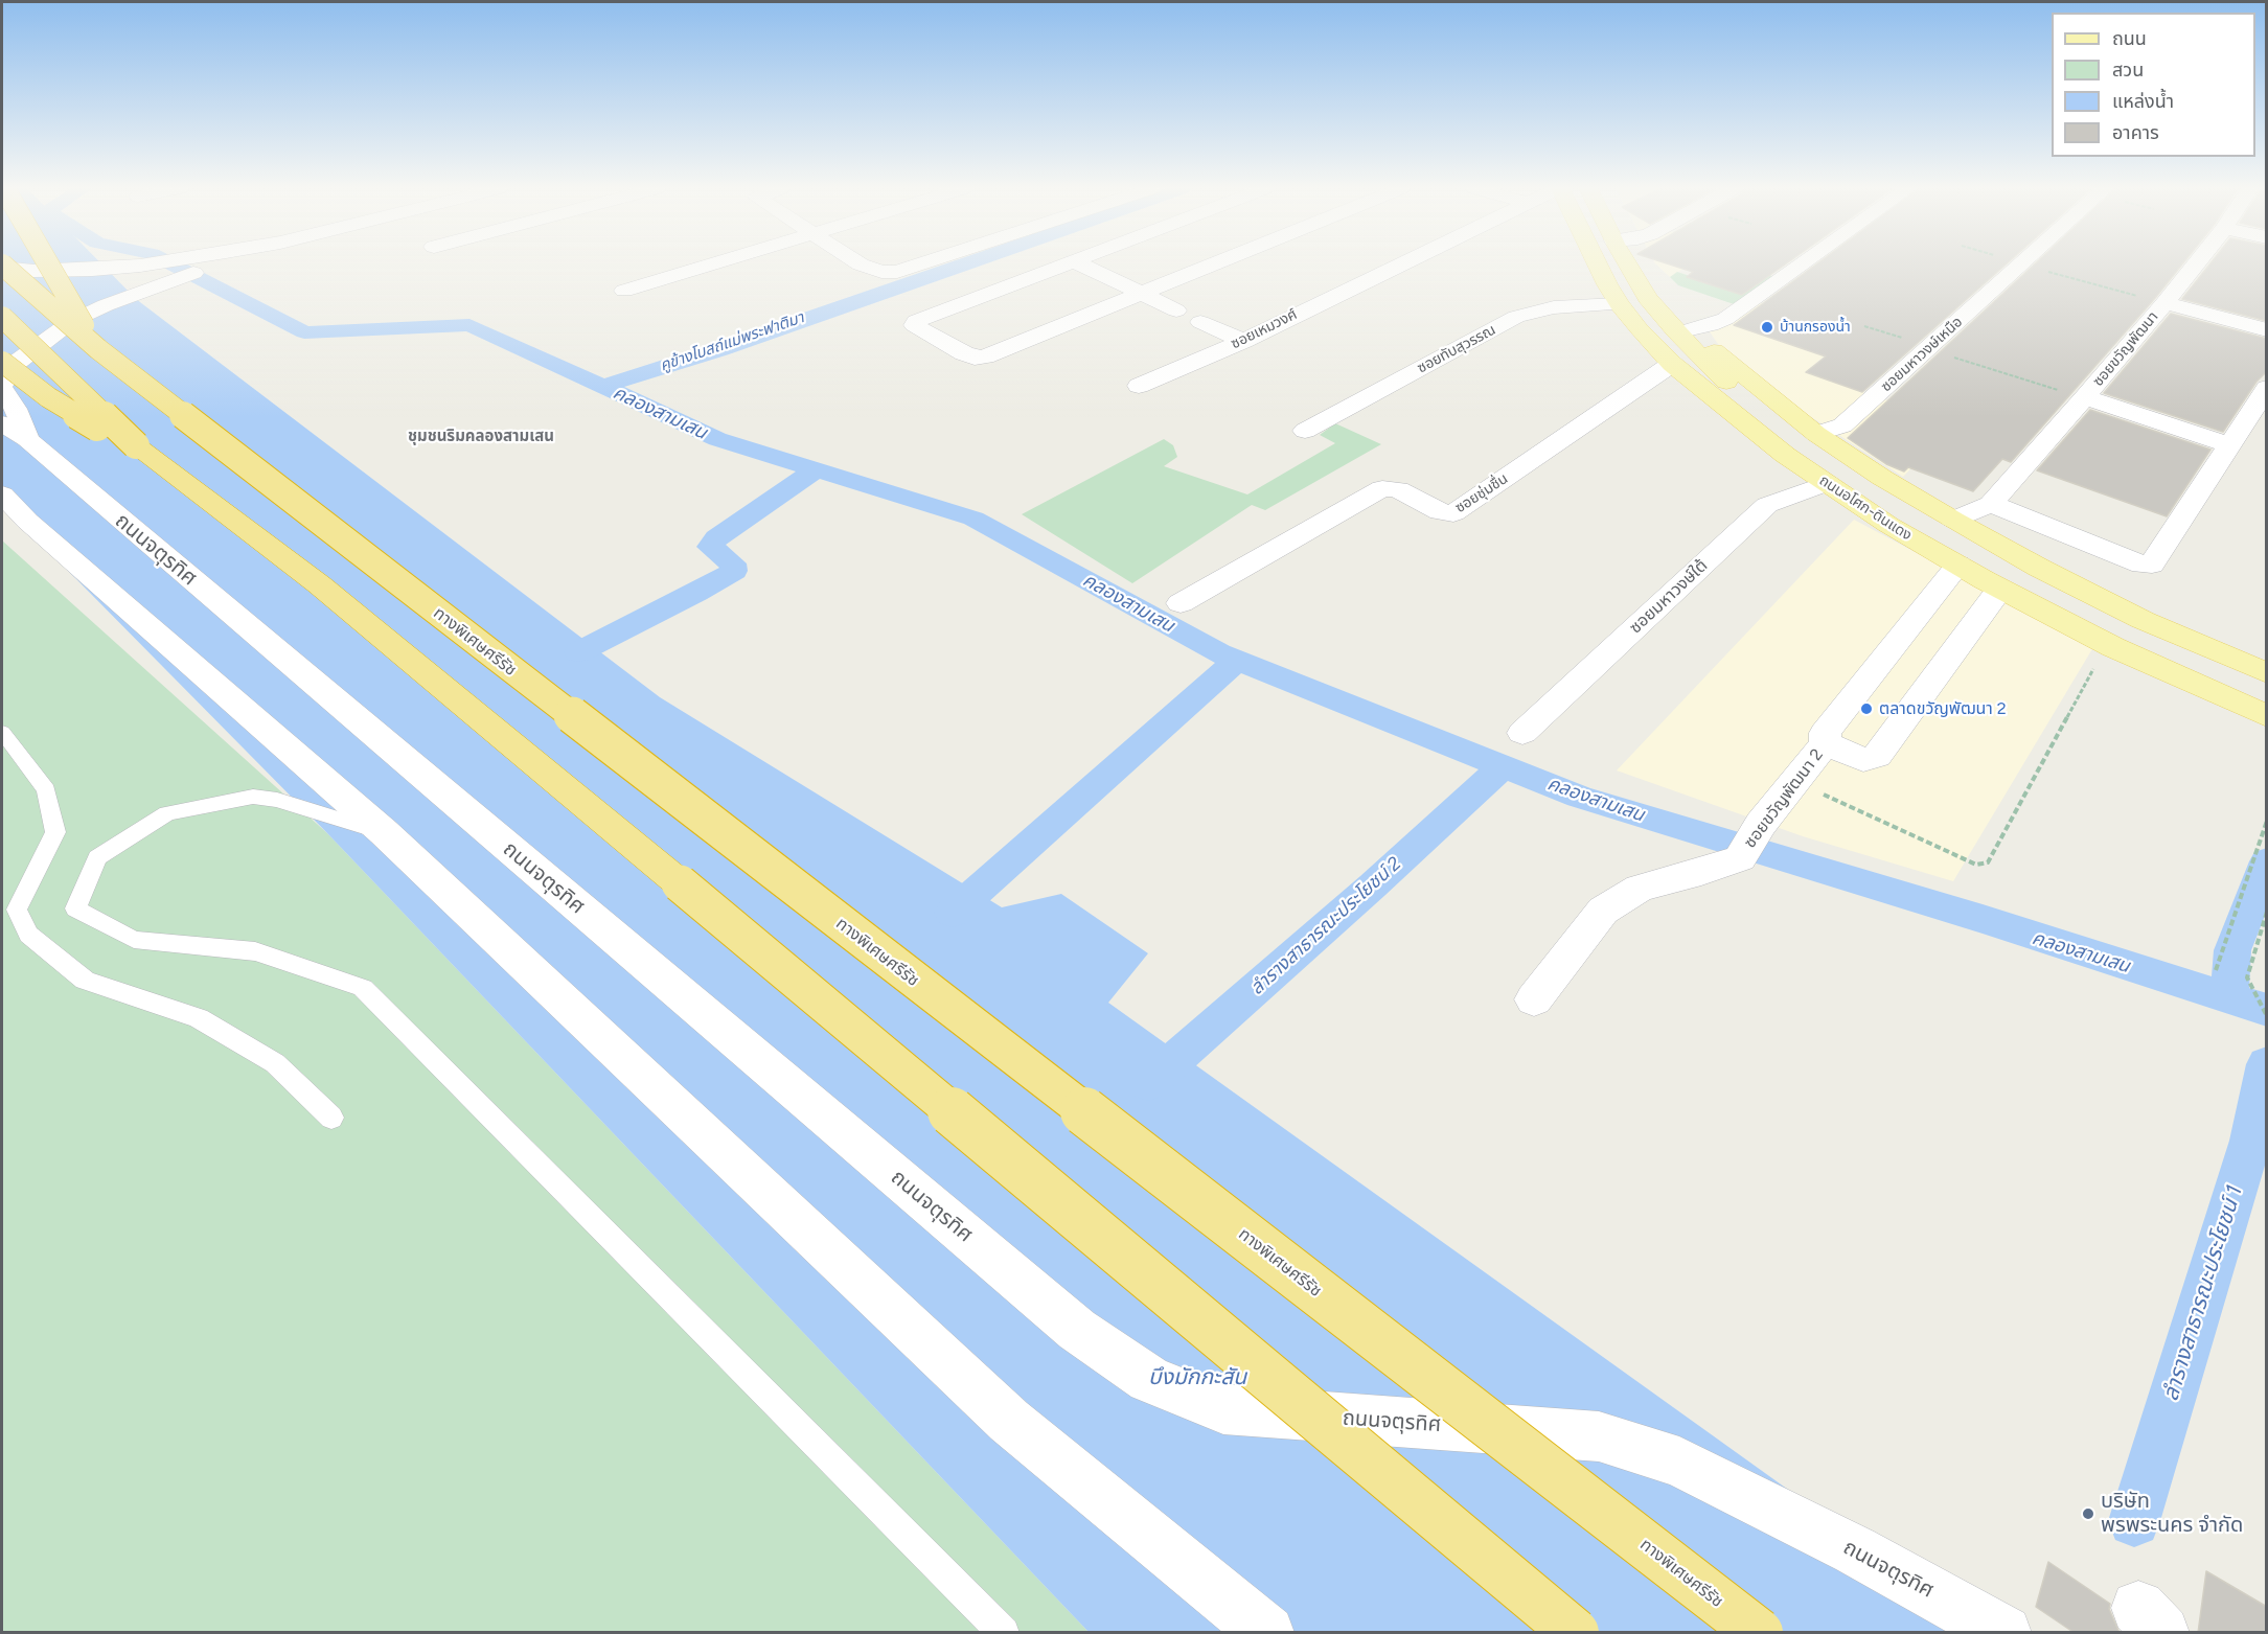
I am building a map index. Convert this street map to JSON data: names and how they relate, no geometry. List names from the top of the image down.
{
  "streets": {
    "highway": ["ทางพิเศษศรีรัช"],
    "main road": ["ถนนอโศก-ดินแดง"],
    "street": [
      "ซอยเหมวงศ์",
      "ซอยทับสุวรรณ",
      "ซอยขวัญพัฒนา",
      "ซอยมหาวงษ์เหนือ",
      "ซอยชุ่มชื่น",
      "ถนนจตุรทิศ",
      "ซอยมหาวงษ์ใต้",
      "ซอยขวัญพัฒนา 2"
    ]
  },
  "crossings": [
    ["ซอยทับสุวรรณ", "ถนนอโศก-ดินแดง"],
    ["ซอยขวัญพัฒนา", "ถนนอโศก-ดินแดง"],
    ["ซอยมหาวงษ์เหนือ", "ถนนอโศก-ดินแดง"],
    ["ซอยชุ่มชื่น", "ถนนอโศก-ดินแดง"],
    ["ถนนอโศก-ดินแดง", "ซอยมหาวงษ์ใต้"],
    ["ถนนอโศก-ดินแดง", "ซอยขวัญพัฒนา 2"]
  ],
  "districts": ["ชุมชนริมคลองสามเสน"],
  "water": [
    "คูข้างโบสถ์แม่พระฟาติมา",
    "คลองสามเสน",
    "ลํารางสาธารณะประโยชน์ 2",
    "ลํารางสาธารณะประโยชน์ 1",
    "บึงมักกะสัน"
  ],
  "places": ["บ้านกรองน้ำ", "ตลาดขวัญพัฒนา 2", "บริษัท พรพระนคร จำกัด"],
  "legend": [
    "ถนน",
    "สวน",
    "แหล่งน้ำ",
    "อาคาร"
  ]
}
